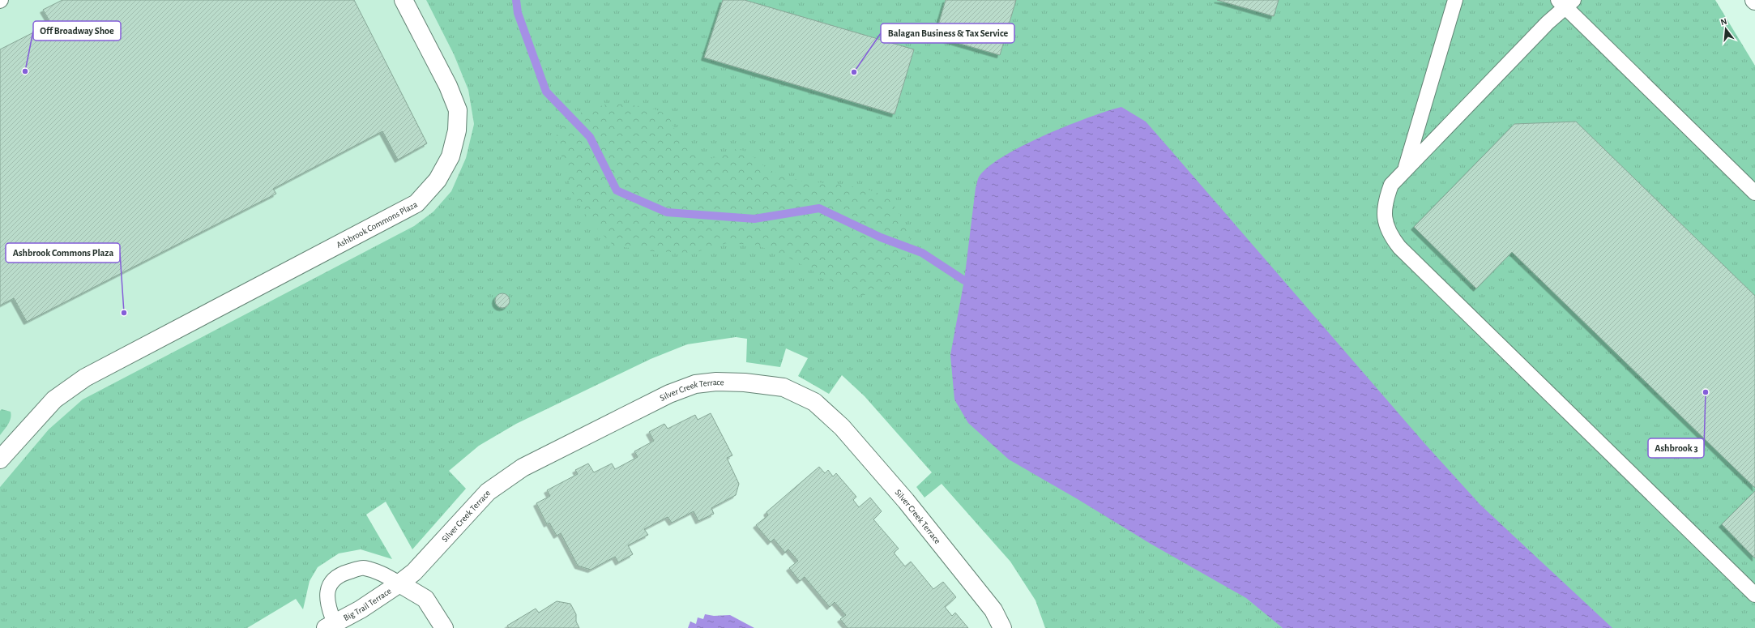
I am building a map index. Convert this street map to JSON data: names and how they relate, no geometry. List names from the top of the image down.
{
  "streets": {
    "street": ["Ashbrook Commons Plaza", "Silver Creek Terrace", "Big Trail Terrace"]
  },
  "crossings": [
    ["Silver Creek Terrace", "Big Trail Terrace"]
  ],
  "places": [
    "Off Broadway Shoe",
    "Balagan Business & Tax Service",
    "Ashbrook Commons Plaza",
    "Ashbrook 3"
  ],
  "north": "top"
}
